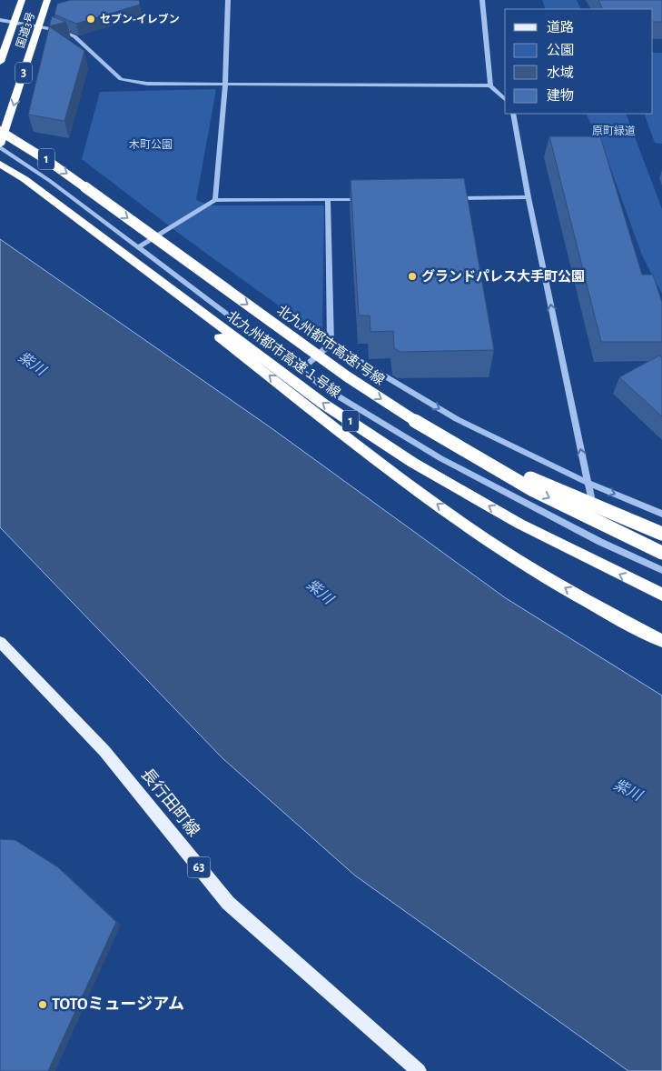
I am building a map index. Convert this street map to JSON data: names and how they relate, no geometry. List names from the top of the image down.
{
  "streets": {
    "highway": [
      "国道3号",
      "3",
      "1",
      "北九州都市高速1号線",
      "北九州都市高速１号線"
    ],
    "main road": ["長行田町線", "63"]
  },
  "water": ["紫川"],
  "parks": ["原町緑道", "木町公園"],
  "places": ["セブン-イレブン", "グランドパレス大手町公園", "TOTOミュージアム"],
  "legend": [
    "道路",
    "公園",
    "水域",
    "建物"
  ]
}
